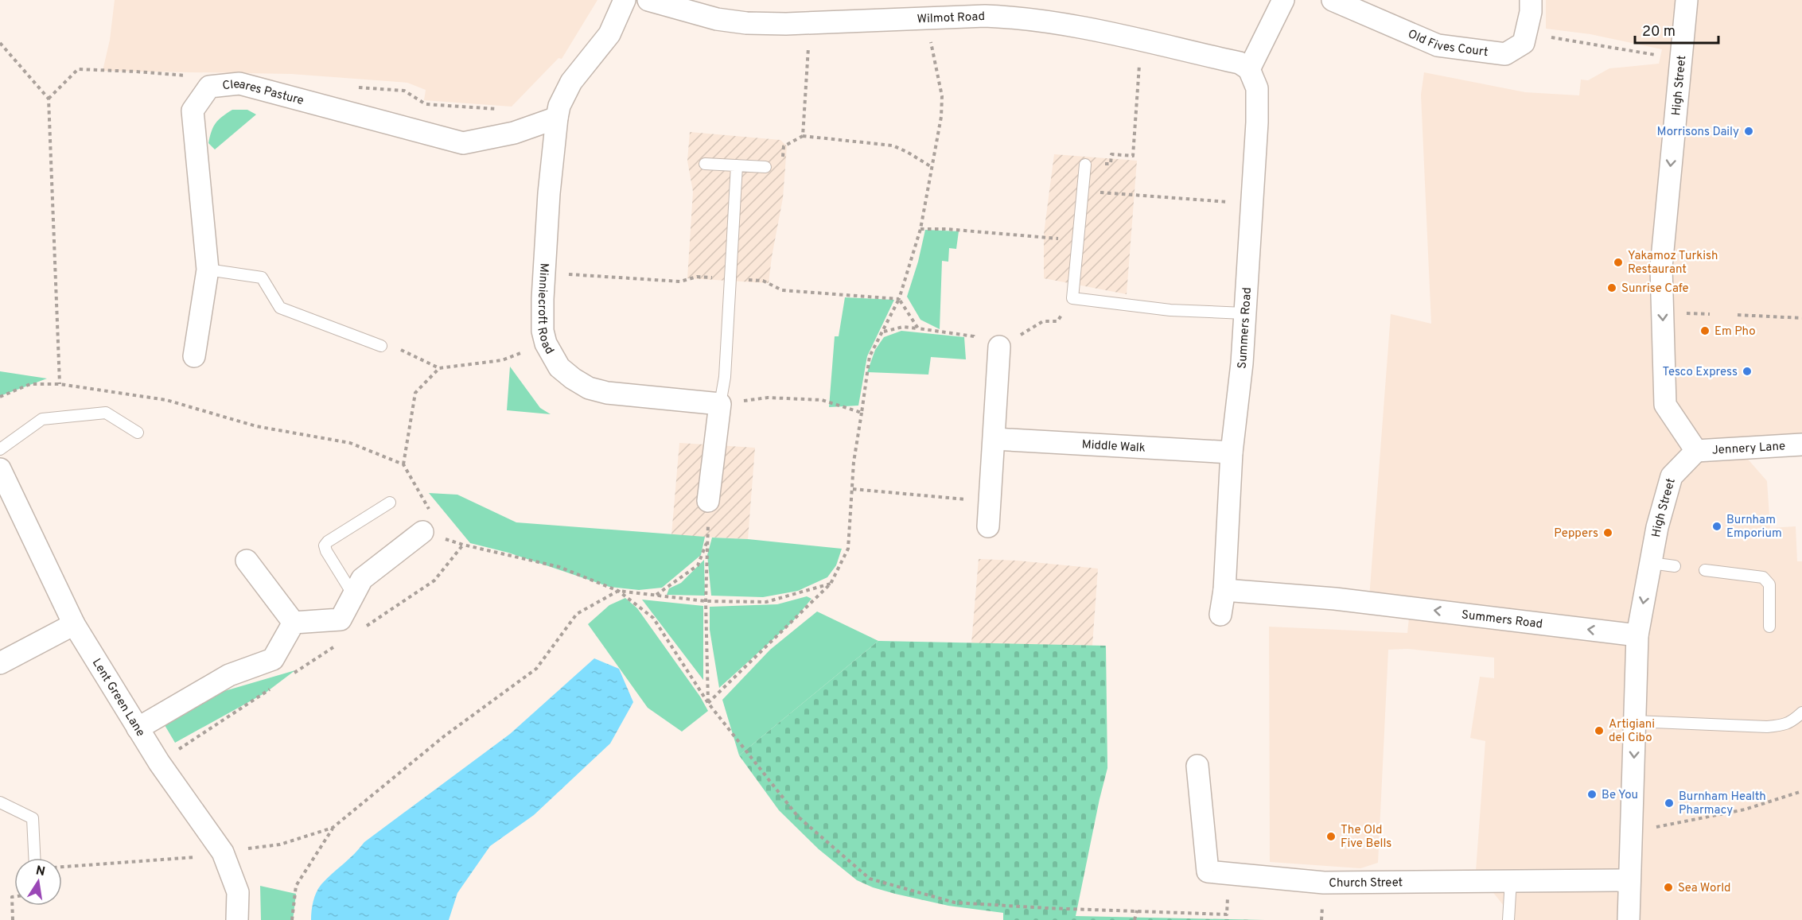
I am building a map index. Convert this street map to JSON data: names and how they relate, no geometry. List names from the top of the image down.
{
  "streets": {
    "street": [
      "Wilmot Road",
      "Old Fives Court",
      "High Street",
      "Cleares Pasture",
      "Minniecroft Road",
      "Summers Road",
      "Middle Walk",
      "Jennery Lane",
      "Lent Green Lane",
      "Church Street"
    ]
  },
  "crossings": [
    ["Wilmot Road", "Summers Road"],
    ["High Street", "Summers Road"],
    ["High Street", "Jennery Lane"],
    ["High Street", "Church Street"],
    ["Cleares Pasture", "Minniecroft Road"],
    ["Summers Road", "Middle Walk"]
  ],
  "one_way": ["High Street", "Summers Road"],
  "places": [
    "Morrisons Daily",
    "Yakamoz Turkish Restaurant",
    "Sunrise Cafe",
    "Em Pho",
    "Tesco Express",
    "Burnham Emporium",
    "Peppers",
    "Artigiani del Cibo",
    "Be You",
    "Burnham Health Pharmacy",
    "The Old Five Bells",
    "Sea World"
  ],
  "scale_bar": "20 m",
  "north": "top"
}
